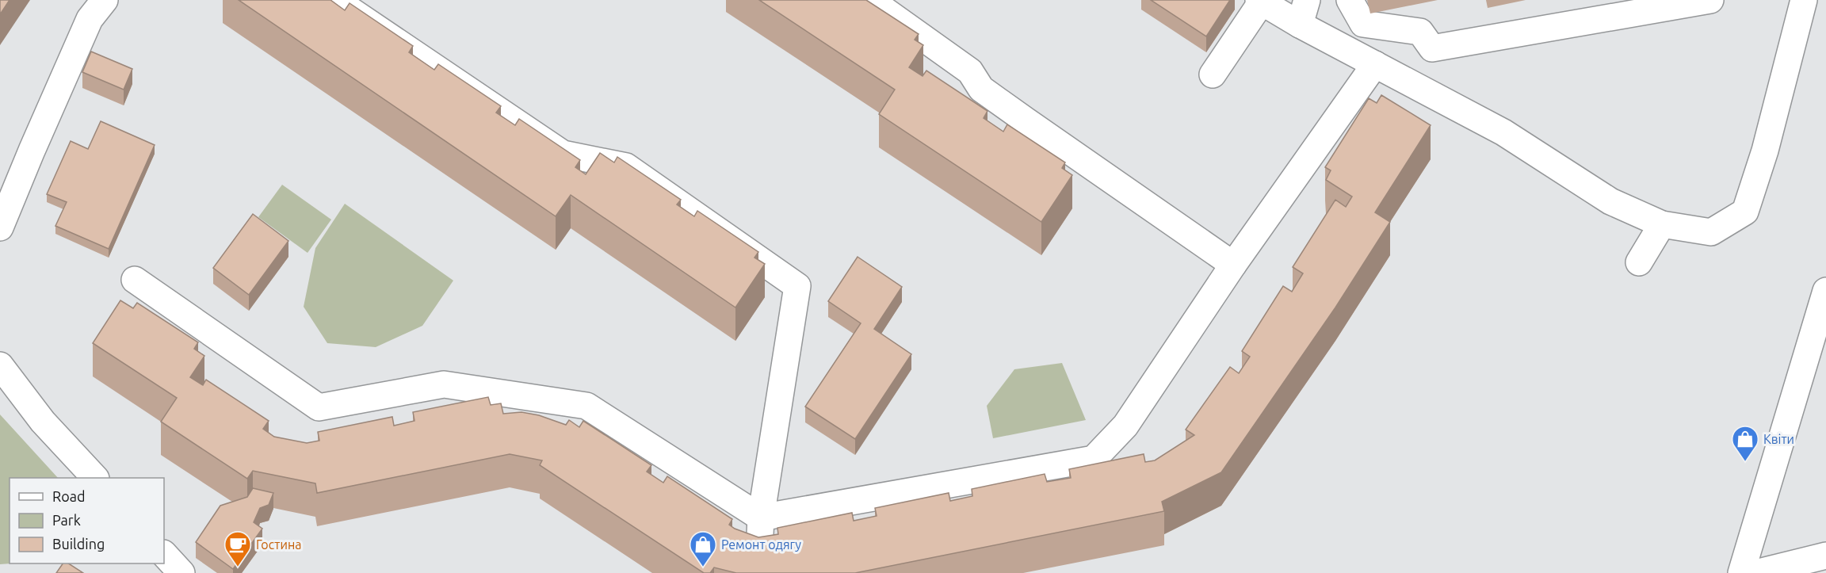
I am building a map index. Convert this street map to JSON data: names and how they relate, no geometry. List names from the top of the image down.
{
  "places": {
    "shop": ["Квіти", "Ремонт одягу"],
    "cafe": ["Гостина"]
  },
  "legend": ["Road", "Park", "Building"]
}
